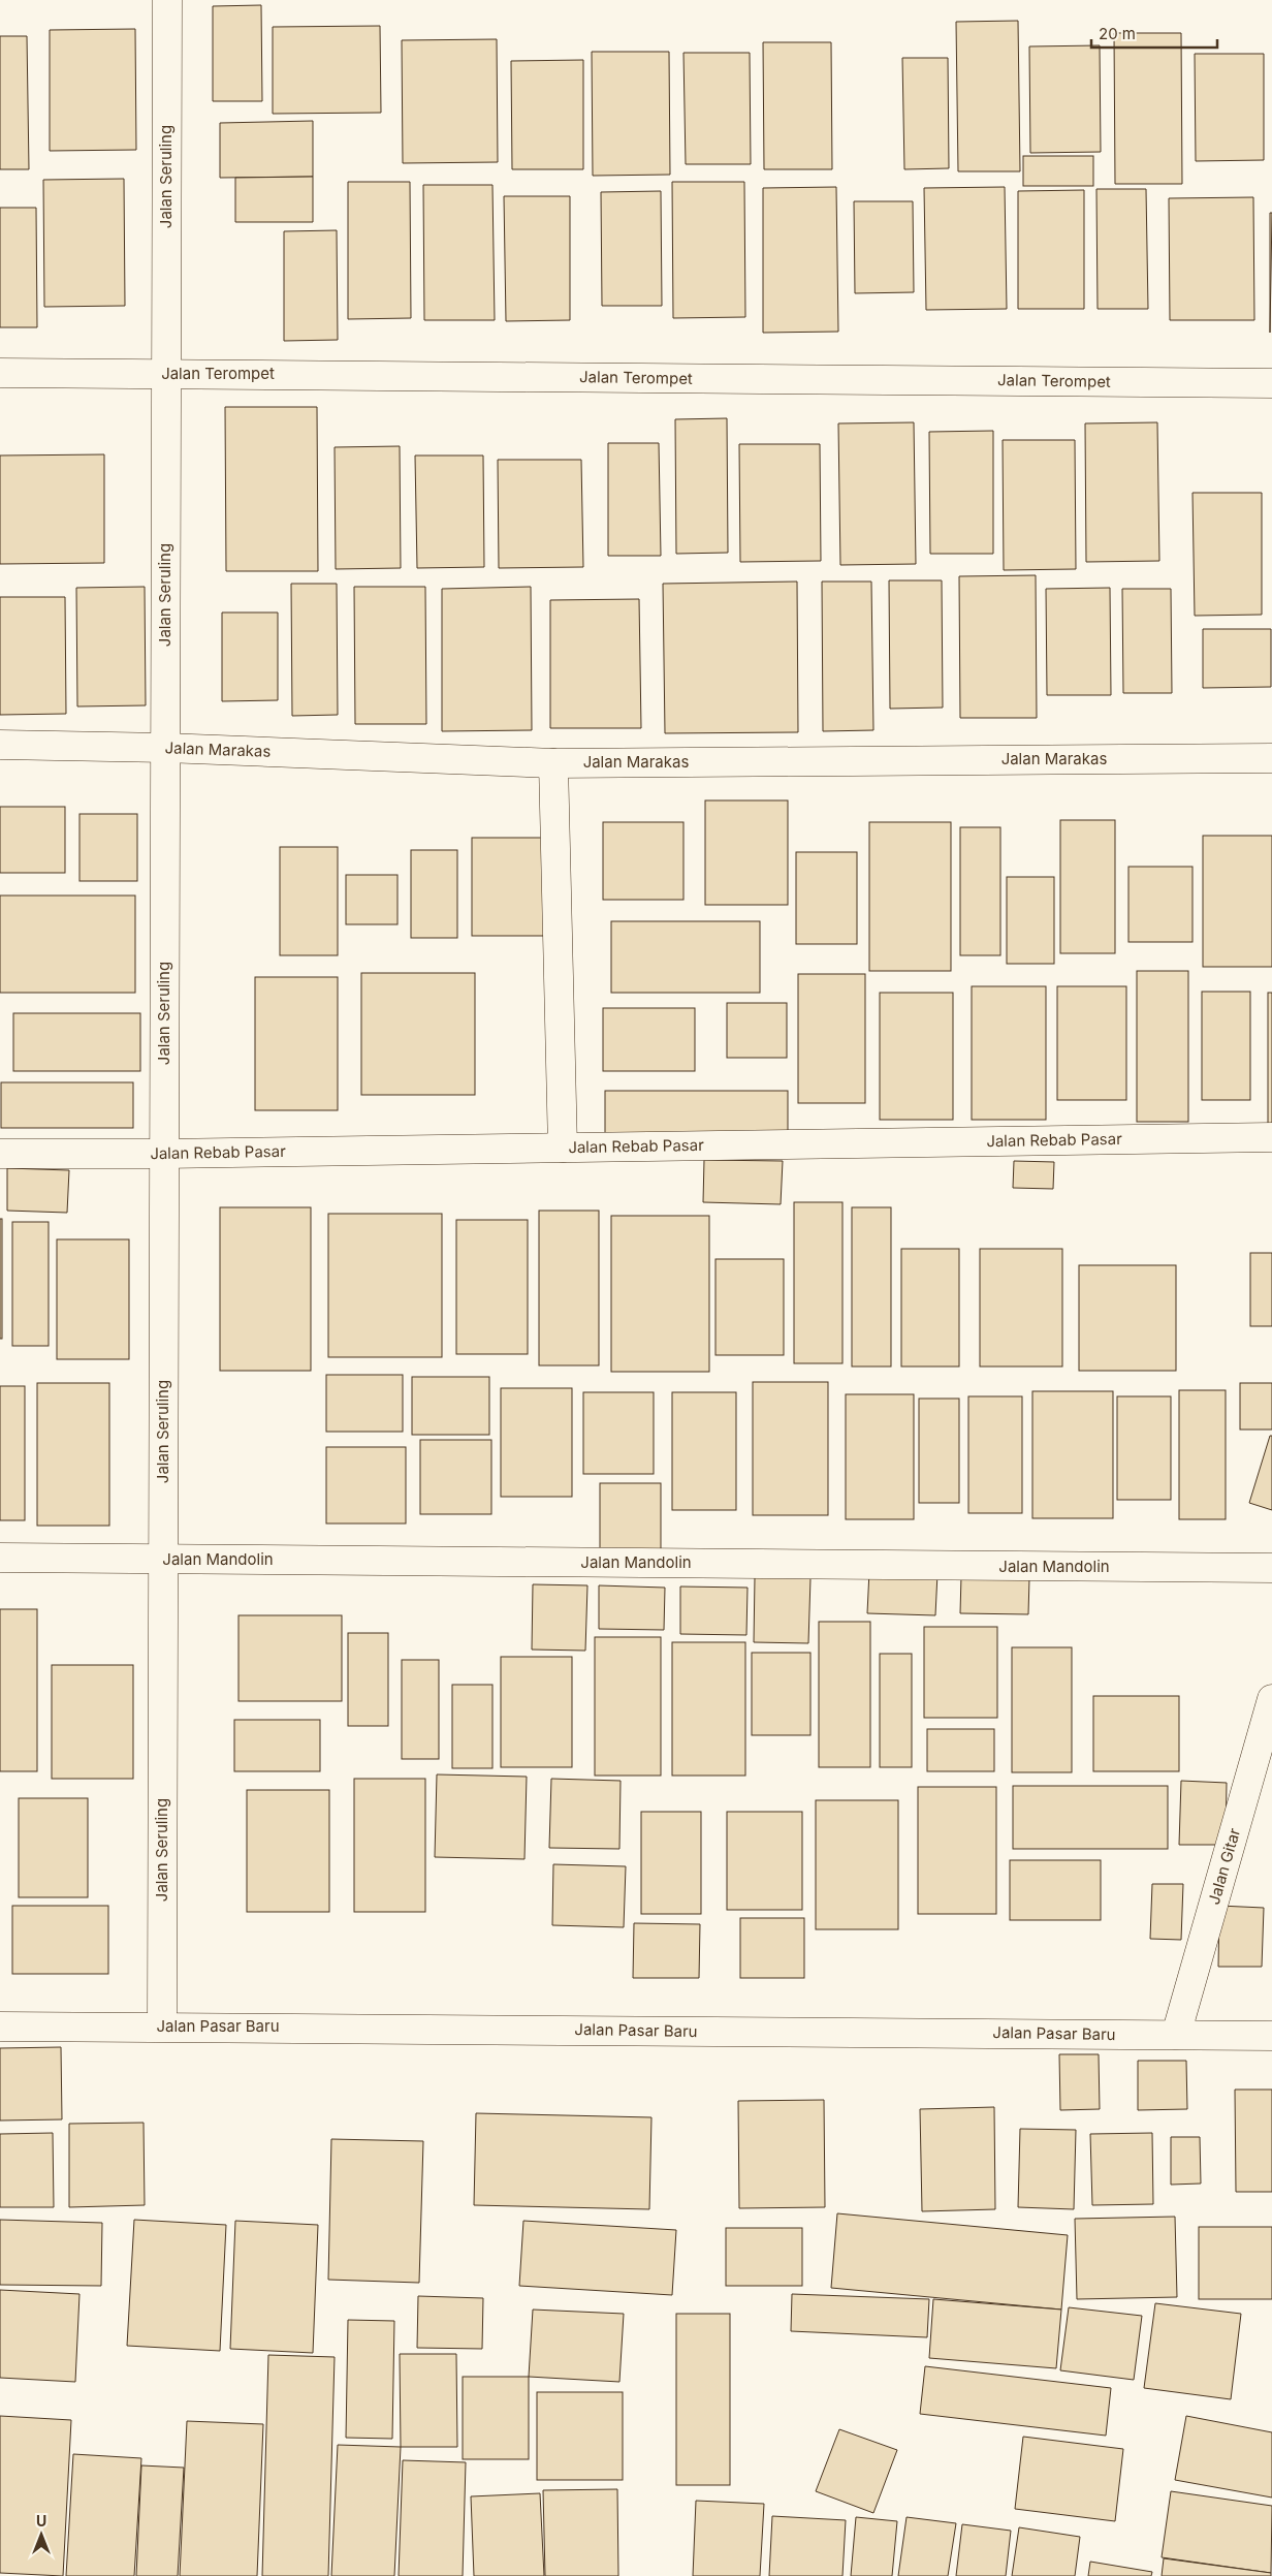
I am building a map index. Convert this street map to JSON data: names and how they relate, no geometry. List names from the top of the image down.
{
  "streets": {
    "street": [
      "Jalan Seruling",
      "Jalan Terompet",
      "Jalan Marakas",
      "Jalan Rebab Pasar",
      "Jalan Mandolin",
      "Jalan Gitar",
      "Jalan Pasar Baru"
    ]
  },
  "crossings": [
    ["Jalan Seruling", "Jalan Terompet"],
    ["Jalan Seruling", "Jalan Marakas"],
    ["Jalan Seruling", "Jalan Rebab Pasar"],
    ["Jalan Seruling", "Jalan Mandolin"],
    ["Jalan Seruling", "Jalan Pasar Baru"],
    ["Jalan Gitar", "Jalan Pasar Baru"]
  ],
  "scale_bar": "20 m",
  "north": "top"
}
